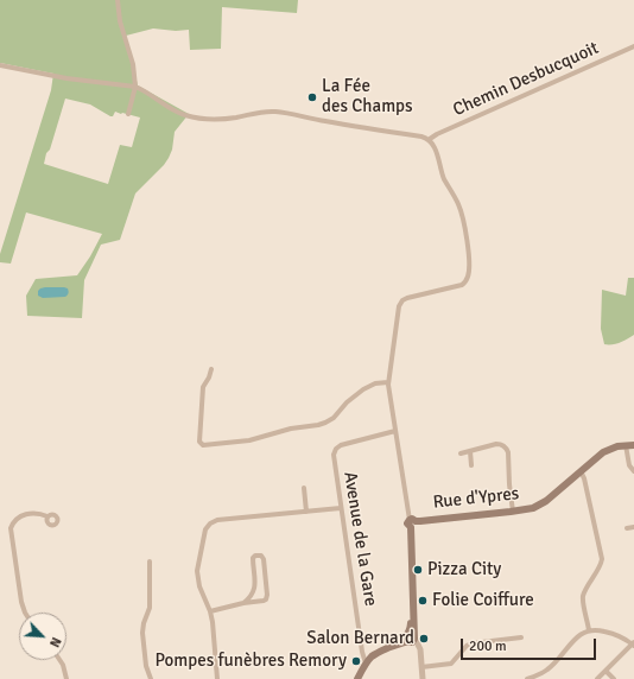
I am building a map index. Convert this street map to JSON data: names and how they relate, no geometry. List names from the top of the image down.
{
  "streets": {
    "main road": ["Rue d'Ypres"],
    "street": ["Chemin Desbucquoit", "Avenue de la Gare"]
  },
  "places": [
    "La Fée des Champs",
    "Pizza City",
    "Folie Coiffure",
    "Salon Bernard",
    "Pompes funèbres Remory"
  ],
  "scale_bar": "200 m",
  "north": "bottom right"
}
